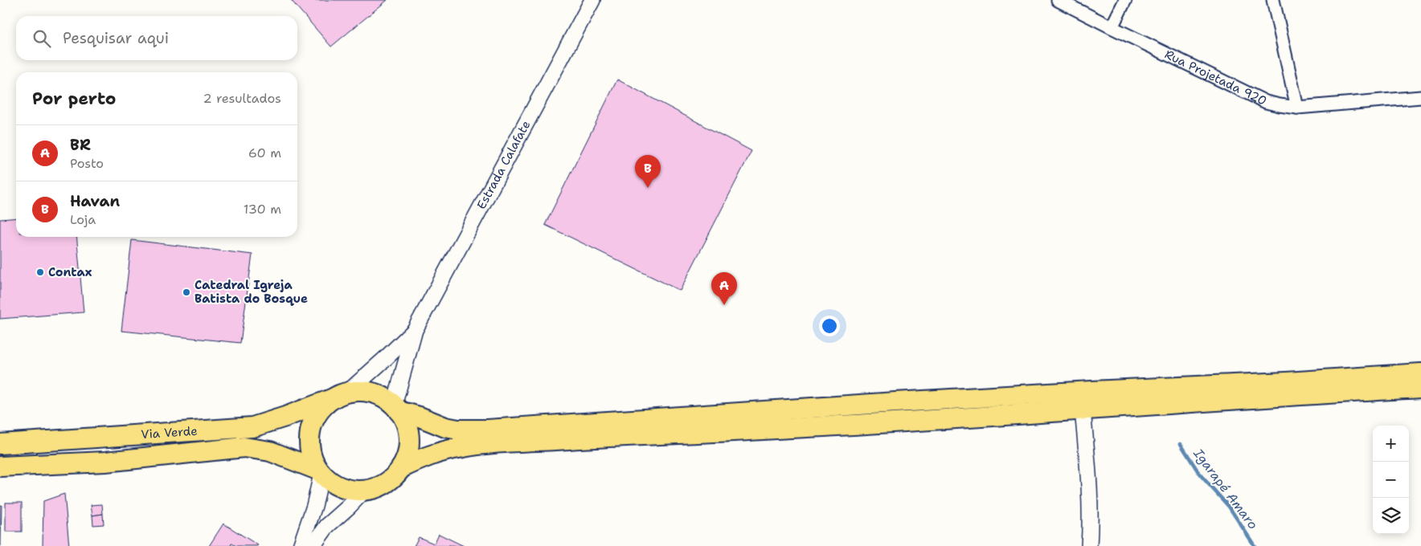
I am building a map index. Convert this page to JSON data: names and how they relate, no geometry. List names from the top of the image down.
{
  "streets": {
    "main road": ["Via Verde"],
    "street": ["Rua Projetada 920", "Estrada Calafate"]
  },
  "crossings": [
    ["Estrada Calafate", "Via Verde"]
  ],
  "water": ["Igarapé Amaro"],
  "places": ["Contax", "Catedral Igreja Batista do Bosque"],
  "page": {
    "search": "Pesquisar aqui",
    "heading": ["Por perto", "2 resultados"],
    "list": [
      {
        "mark": "A",
        "name": "BR",
        "note": "Posto",
        "value": "60 m"
      },
      {
        "mark": "B",
        "name": "Havan",
        "note": "Loja",
        "value": "130 m"
      }
    ],
    "pins": ["B", "A"],
    "map_buttons": ["+", "−"]
  }
}
